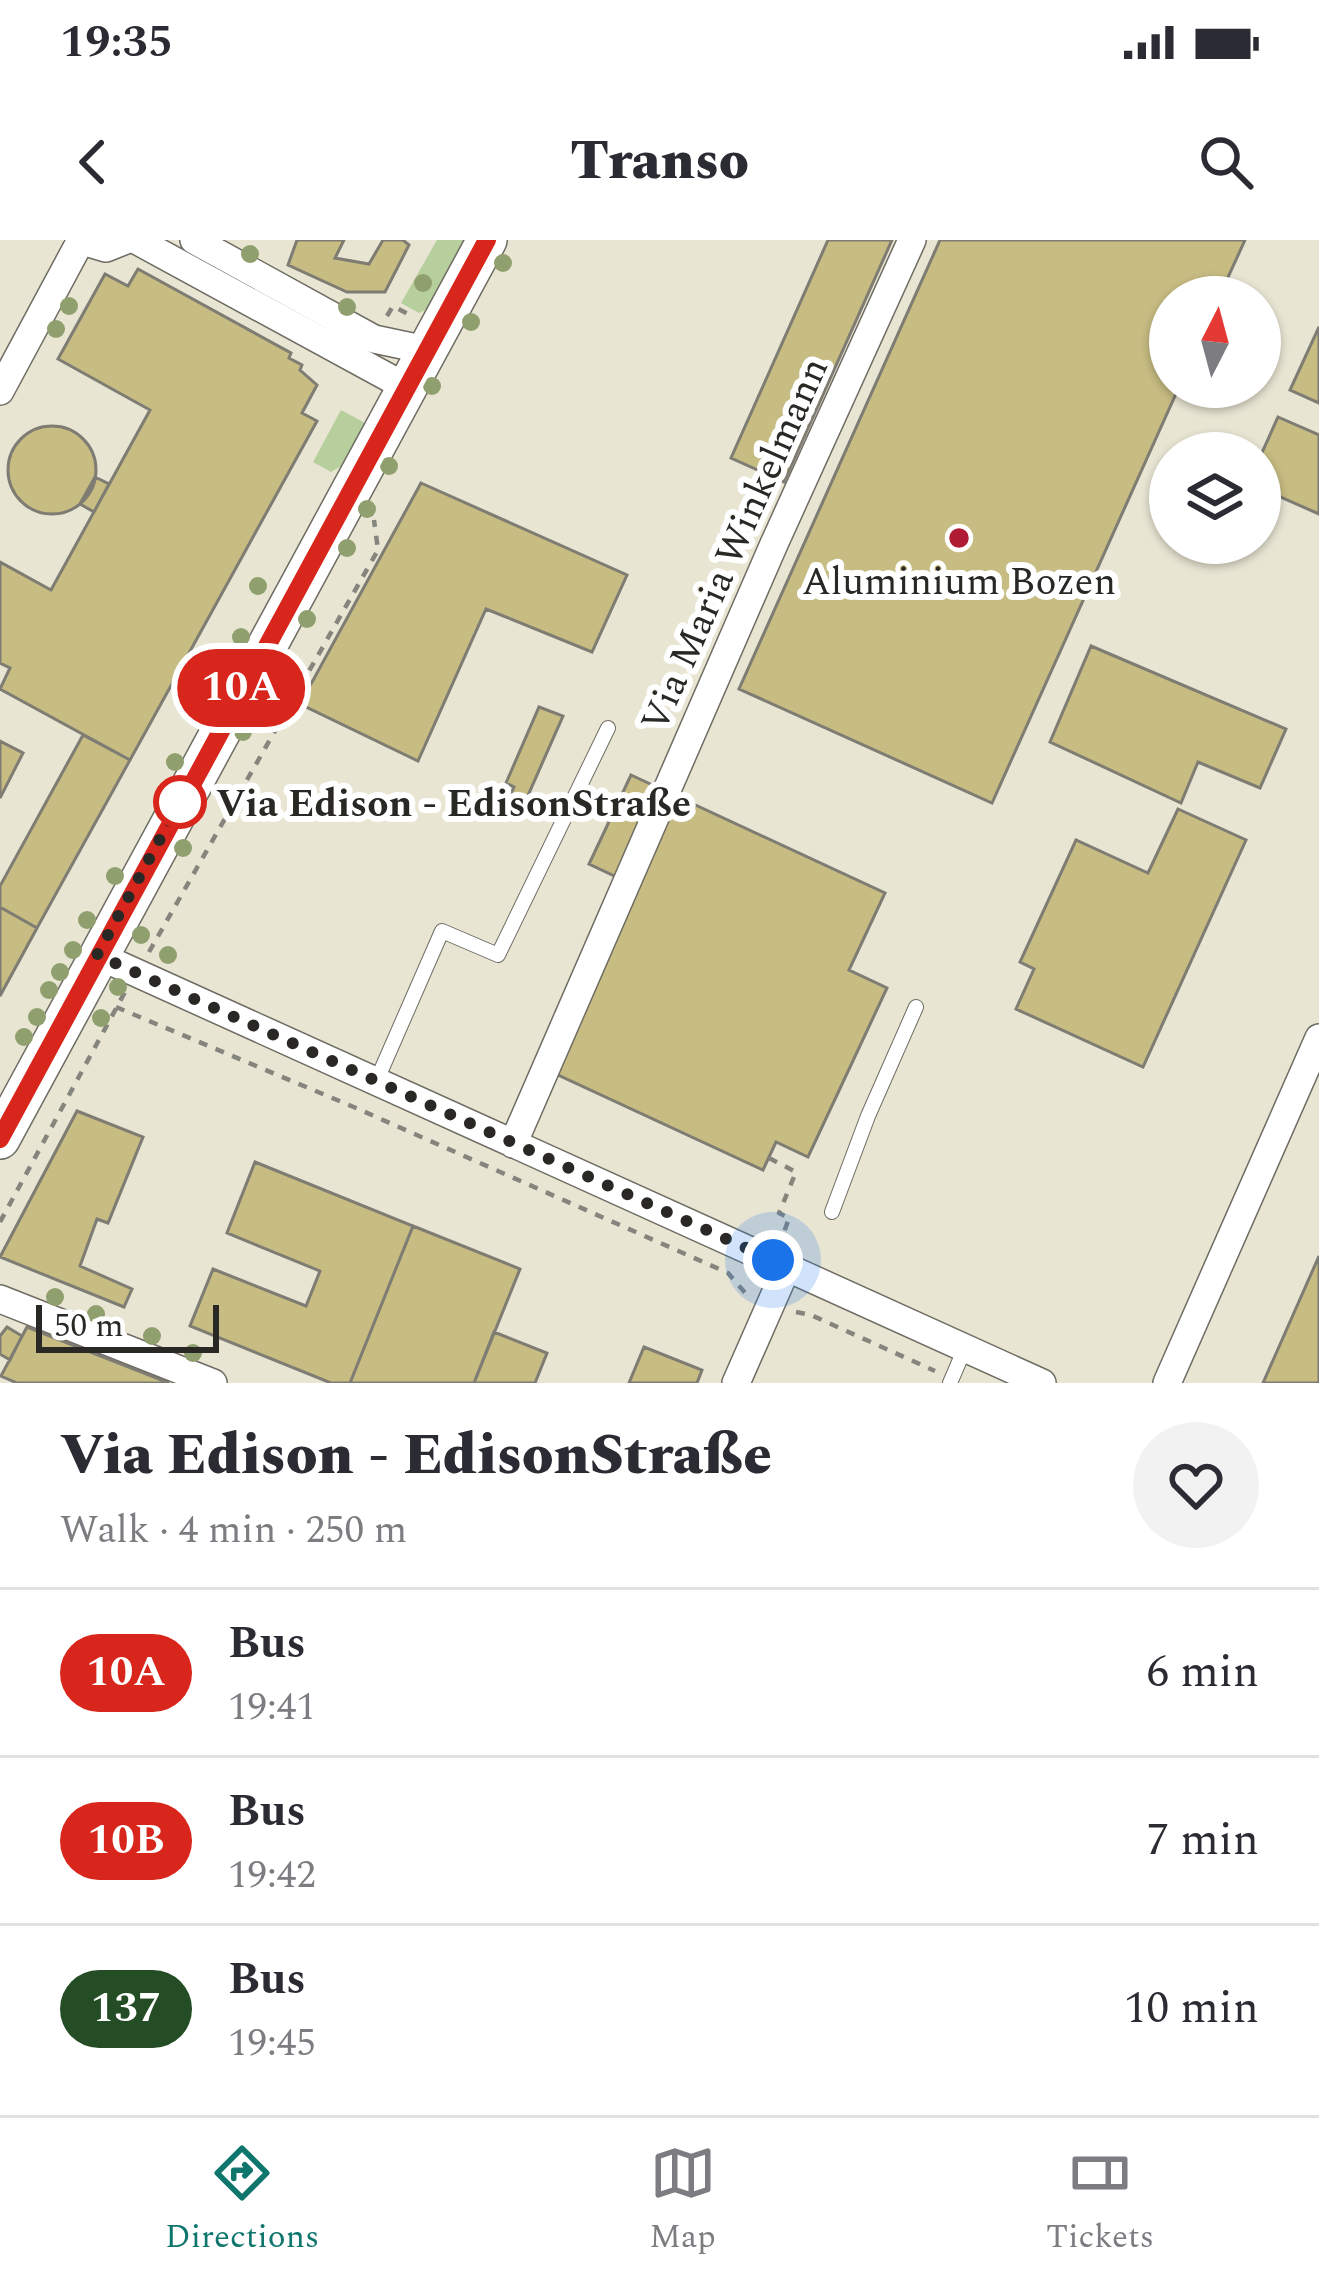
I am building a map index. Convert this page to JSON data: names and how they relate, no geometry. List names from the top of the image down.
{
  "streets": {
    "street": ["Via Maria Winkelmann"]
  },
  "places": ["Aluminium Bozen", "Via Edison - EdisonStraße"],
  "lines": ["bus line 10A"],
  "scale_bar": "50 m",
  "north": "top",
  "page": {
    "status": "19:35",
    "header": "Transo",
    "on_map": "10A",
    "scale": "50 m",
    "heading": ["Via Edison - EdisonStraße", "Walk · 4 min · 250 m"],
    "list": [
      {
        "mark": "10A",
        "name": "Bus",
        "note": "19:41",
        "value": "6 min"
      },
      {
        "mark": "10B",
        "name": "Bus",
        "note": "19:42",
        "value": "7 min"
      },
      {
        "mark": "137",
        "name": "Bus",
        "note": "19:45",
        "value": "10 min"
      }
    ],
    "tabs": ["Directions", "Map", "Tickets"]
  }
}
